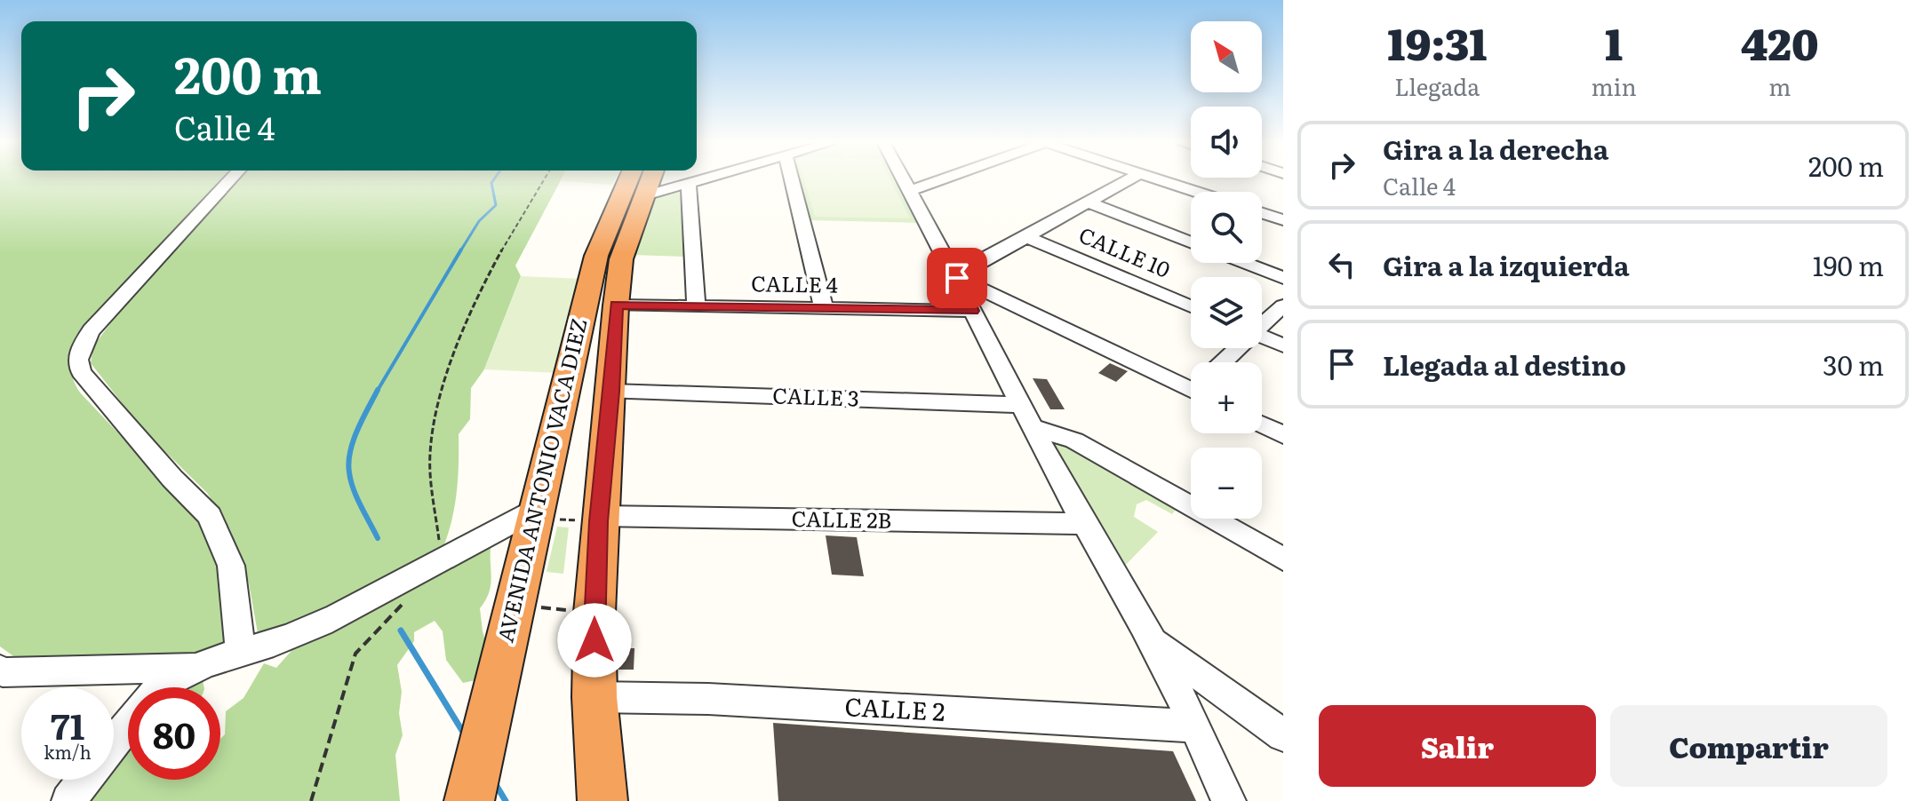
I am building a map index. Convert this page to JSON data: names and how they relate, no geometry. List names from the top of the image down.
{
  "streets": {
    "highway": ["AVENIDA ANTONIO VACA DIEZ"],
    "street": [
      "CALLE 10",
      "CALLE 4",
      "CALLE 3",
      "CALLE 2B",
      "CALLE 2"
    ]
  },
  "crossings": [
    ["CALLE 4", "AVENIDA ANTONIO VACA DIEZ"],
    ["CALLE 3", "AVENIDA ANTONIO VACA DIEZ"],
    ["AVENIDA ANTONIO VACA DIEZ", "CALLE 2B"],
    ["AVENIDA ANTONIO VACA DIEZ", "CALLE 2"]
  ],
  "north": "top left",
  "page": {
    "eta": [
      "19:31",
      "Llegada",
      "1",
      "min",
      "420",
      "m"
    ],
    "map_buttons": ["+", "−"],
    "turn": ["200 m", "Calle 4"],
    "list": [
      {
        "name": "Gira a la derecha",
        "note": "Calle 4",
        "value": "200 m"
      },
      {
        "name": "Gira a la izquierda",
        "value": "190 m"
      },
      {
        "name": "Llegada al destino",
        "value": "30 m"
      }
    ],
    "speed": "71 km/h",
    "limit": "80",
    "buttons": ["Salir", "Compartir"]
  }
}
